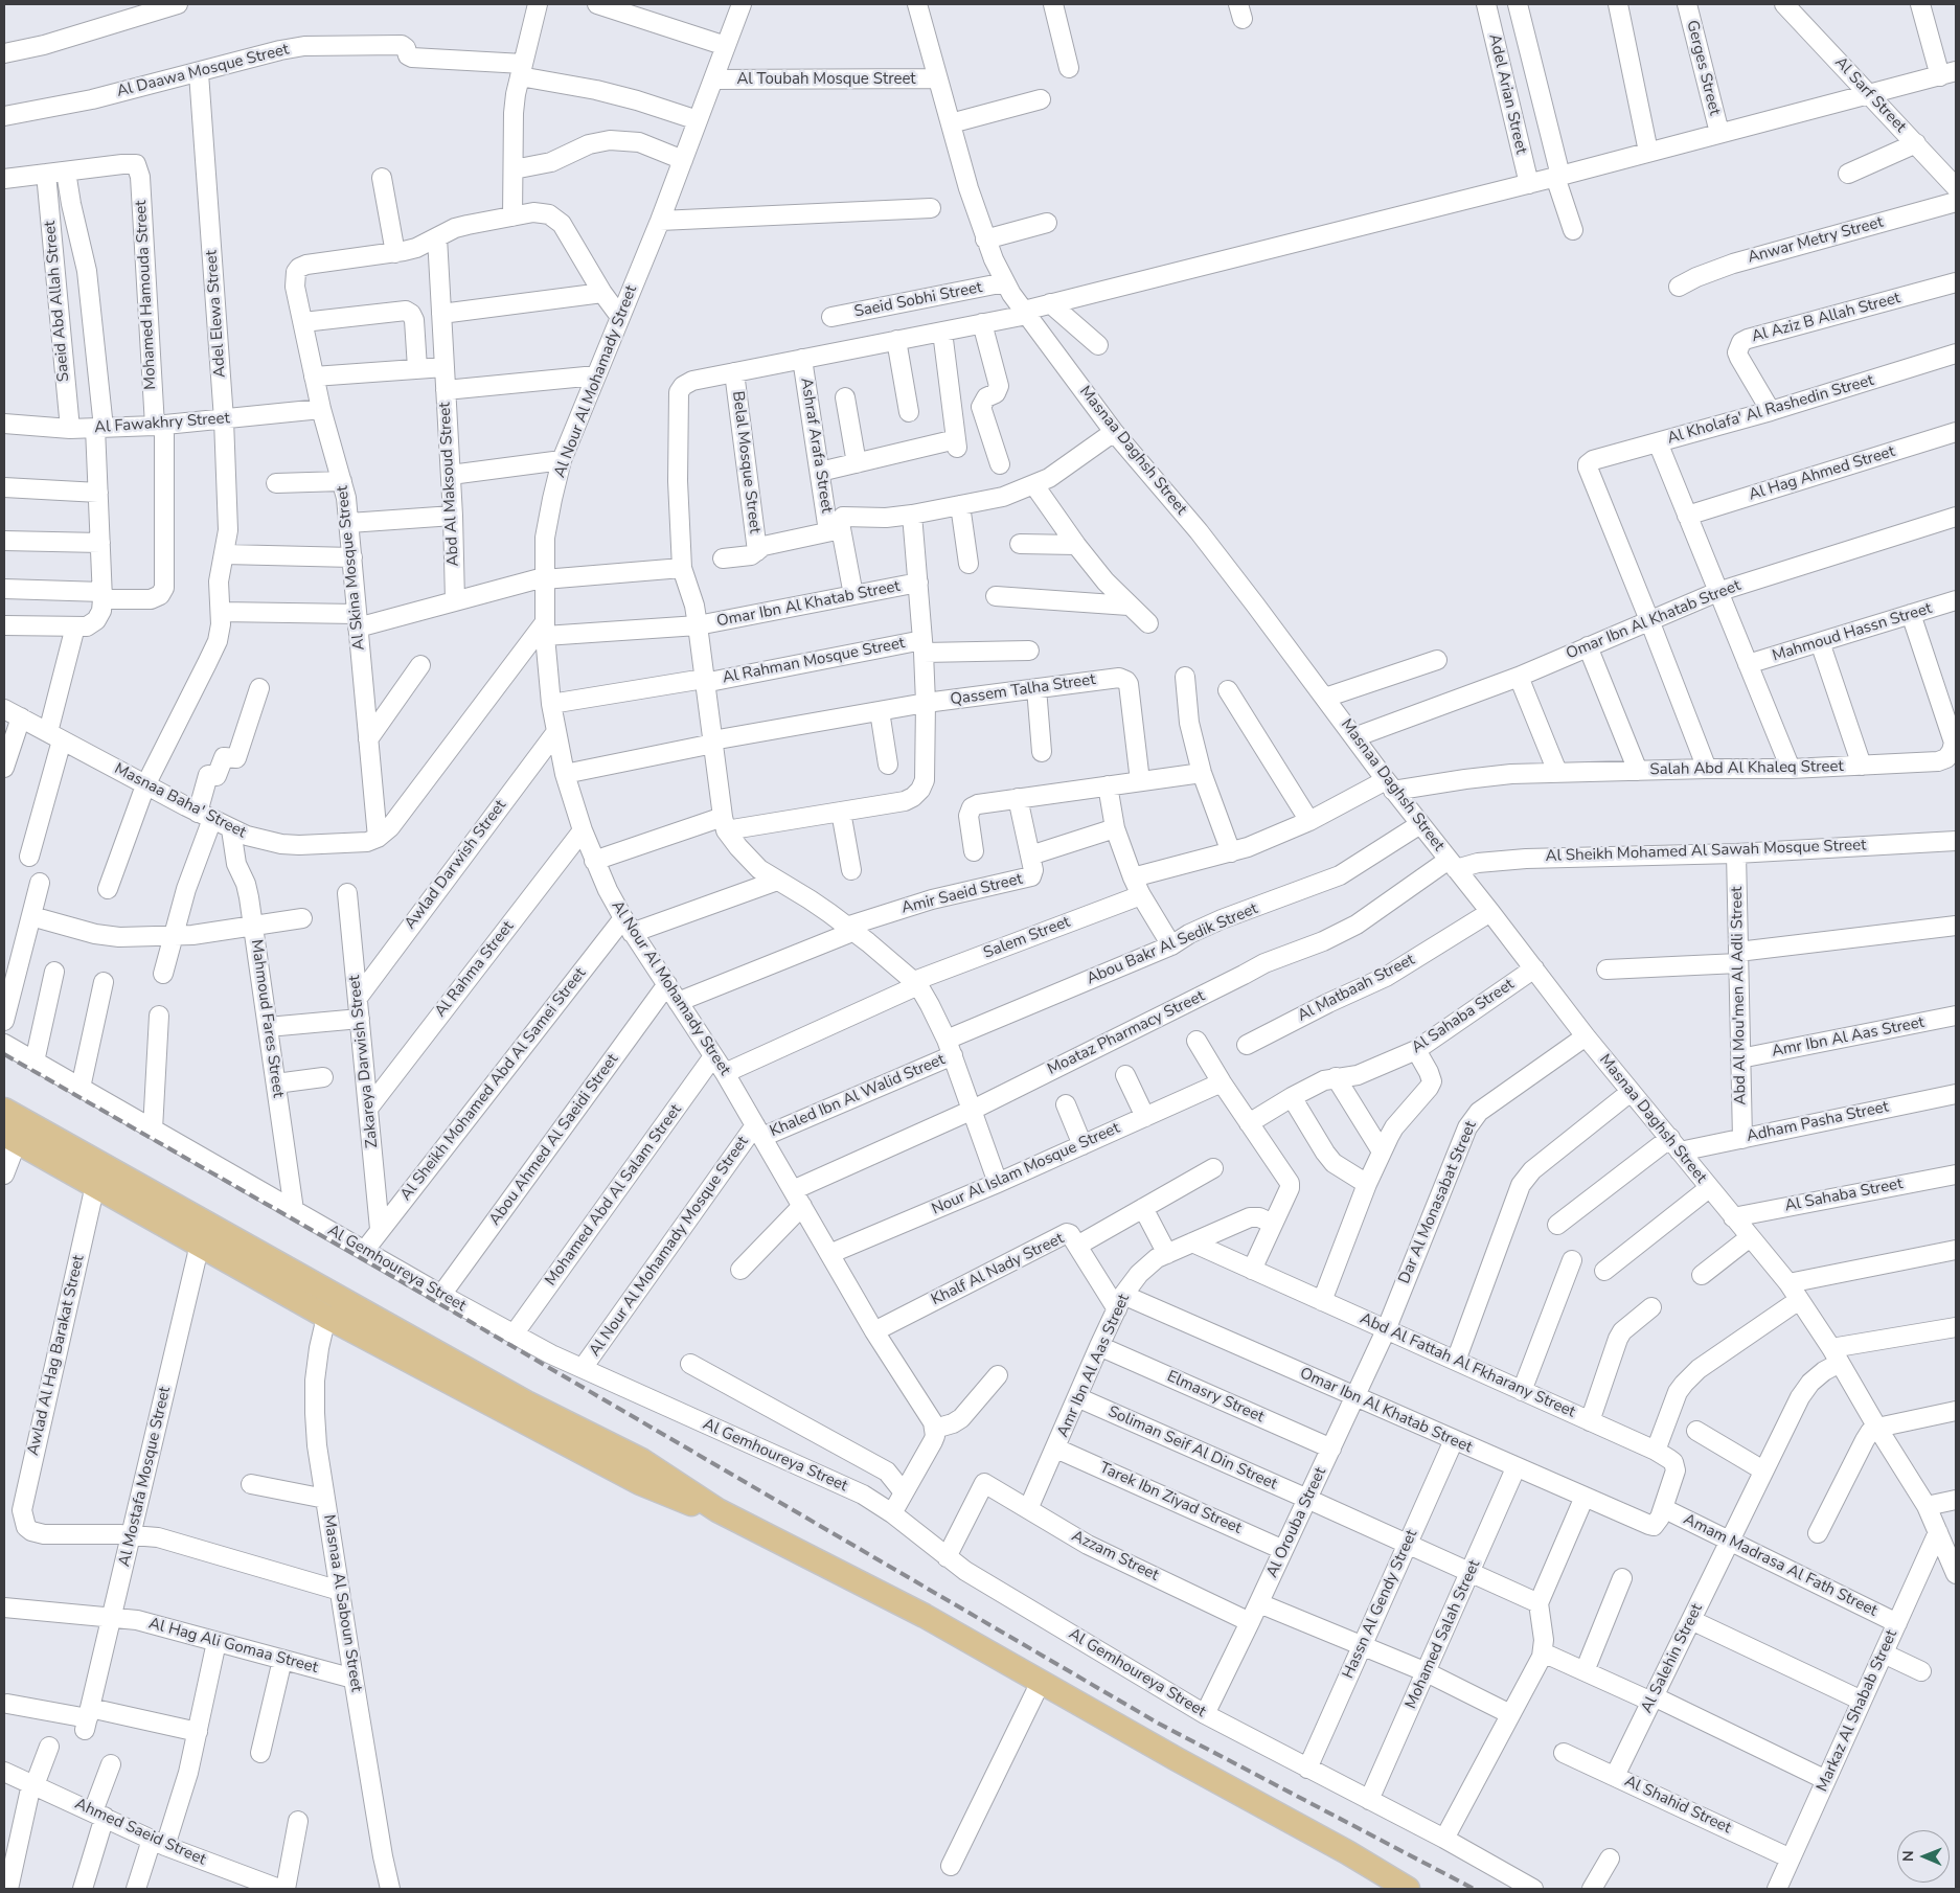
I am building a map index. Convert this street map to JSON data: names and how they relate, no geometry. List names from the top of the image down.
{
  "streets": {
    "street": [
      "Gerges Street",
      "Al Daawa Mosque Street",
      "Al Toubah Mosque Street",
      "Adel Arian Street",
      "Al Sarf Street",
      "Anwar Metry Street",
      "Mohamed Hamouda Street",
      "Saeid Sobhi Street",
      "Saeid Abd Allah Street",
      "Adel Elewa Street",
      "Al Aziz B Allah Street",
      "Al Nour Al Mohamady Street",
      "Al Kholafa' Al Rashedin Street",
      "Al Fawakhry Street",
      "Ashraf Arafa Street",
      "Masnaa Daghsh Street",
      "Belal Mosque Street",
      "Al Hag Ahmed Street",
      "Abd Al Maksoud Street",
      "Al Skina Mosque Street",
      "Omar Ibn Al Khatab Street",
      "Mahmoud Hassn Street",
      "Al Rahman Mosque Street",
      "Qassem Talha Street",
      "Salah Abd Al Khaleq Street",
      "Masnaa Baha' Street",
      "Al Sheikh Mohamed Al Sawah Mosque Street",
      "Awlad Darwish Street",
      "Amir Saeid Street",
      "Salem Street",
      "Abou Bakr Al Sedik Street",
      "Al Rahma Street",
      "Al Matbaah Street",
      "Abd Al Mou'men Al Adli Street",
      "Al Sahaba Street",
      "Mahmoud Fares Street",
      "Moataz Pharmacy Street",
      "Amr Ibn Al Aas Street",
      "Zakareya Darwish Street",
      "Al Sheikh Mohamed Abd Al Samei Street",
      "Khaled Ibn Al Walid Street",
      "Adham Pasha Street",
      "Abou Ahmed Al Saeidi Street",
      "Nour Al Islam Mosque Street",
      "Mohamed Abd Al Salam Street",
      "Dar Al Monasabat Street",
      "Al Nour Al Mohamady Mosque Street",
      "Al Gemhoureya Street",
      "Khalf Al Nady Street",
      "Awlad Al Hag Barakat Street",
      "Abd Al Fattah Al Fkharany Street",
      "Elmasry Street",
      "Soliman Seif Al Din Street",
      "Al Mostafa Mosque Street",
      "Tarek Ibn Ziyad Street",
      "Al Orouba Street",
      "Azzam Street",
      "Amam Madrasa Al Fath Street",
      "Masnaa Al Saboun Street",
      "Hassn Al Gendy Street",
      "Mohamed Salah Street",
      "Al Hag Ali Gomaa Street",
      "Al Salehin Street",
      "Markaz Al Shabab Street",
      "Al Shahid Street",
      "Ahmed Saeid Street"
    ]
  },
  "crossings": [
    ["Al Daawa Mosque Street", "Adel Elewa Street"],
    ["Al Toubah Mosque Street", "Al Nour Al Mohamady Street"],
    ["Al Toubah Mosque Street", "Masnaa Daghsh Street"],
    ["Mohamed Hamouda Street", "Al Fawakhry Street"],
    ["Saeid Sobhi Street", "Masnaa Daghsh Street"],
    ["Saeid Abd Allah Street", "Al Fawakhry Street"],
    ["Adel Elewa Street", "Al Fawakhry Street"],
    ["Adel Elewa Street", "Masnaa Baha' Street"],
    ["Al Aziz B Allah Street", "Al Kholafa' Al Rashedin Street"],
    ["Al Nour Al Mohamady Street", "Omar Ibn Al Khatab Street"],
    ["Al Nour Al Mohamady Street", "Al Rahman Mosque Street"],
    ["Al Nour Al Mohamady Street", "Qassem Talha Street"],
    ["Al Nour Al Mohamady Street", "Awlad Darwish Street"],
    ["Al Nour Al Mohamady Street", "Salem Street"],
    ["Al Nour Al Mohamady Street", "Al Rahma Street"],
    ["Al Nour Al Mohamady Street", "Moataz Pharmacy Street"],
    ["Al Nour Al Mohamady Street", "Al Sheikh Mohamed Abd Al Samei Street"],
    ["Al Nour Al Mohamady Street", "Khaled Ibn Al Walid Street"],
    ["Al Nour Al Mohamady Street", "Abou Ahmed Al Saeidi Street"],
    ["Al Nour Al Mohamady Street", "Nour Al Islam Mosque Street"],
    ["Al Nour Al Mohamady Street", "Mohamed Abd Al Salam Street"],
    ["Al Nour Al Mohamady Street", "Al Nour Al Mohamady Mosque Street"],
    ["Al Nour Al Mohamady Street", "Khalf Al Nady Street"],
    ["Al Kholafa' Al Rashedin Street", "Omar Ibn Al Khatab Street"],
    ["Al Fawakhry Street", "Al Skina Mosque Street"],
    ["Ashraf Arafa Street", "Belal Mosque Street"],
    ["Masnaa Daghsh Street", "Omar Ibn Al Khatab Street"],
    ["Masnaa Daghsh Street", "Salah Abd Al Khaleq Street"],
    ["Masnaa Daghsh Street", "Al Sheikh Mohamed Al Sawah Mosque Street"],
    ["Masnaa Daghsh Street", "Abou Bakr Al Sedik Street"],
    ["Masnaa Daghsh Street", "Al Matbaah Street"],
    ["Masnaa Daghsh Street", "Al Sahaba Street"],
    ["Masnaa Daghsh Street", "Moataz Pharmacy Street"],
    ["Masnaa Daghsh Street", "Adham Pasha Street"],
    ["Masnaa Daghsh Street", "Dar Al Monasabat Street"],
    ["Masnaa Daghsh Street", "Al Salehin Street"],
    ["Masnaa Daghsh Street", "Markaz Al Shabab Street"],
    ["Al Skina Mosque Street", "Masnaa Baha' Street"],
    ["Omar Ibn Al Khatab Street", "Amr Ibn Al Aas Street"],
    ["Omar Ibn Al Khatab Street", "Khalf Al Nady Street"],
    ["Omar Ibn Al Khatab Street", "Abd Al Fattah Al Fkharany Street"],
    ["Omar Ibn Al Khatab Street", "Al Orouba Street"],
    ["Omar Ibn Al Khatab Street", "Hassn Al Gendy Street"],
    ["Omar Ibn Al Khatab Street", "Mohamed Salah Street"],
    ["Mahmoud Hassn Street", "Salah Abd Al Khaleq Street"],
    ["Masnaa Baha' Street", "Mahmoud Fares Street"],
    ["Al Sheikh Mohamed Al Sawah Mosque Street", "Abd Al Mou'men Al Adli Street"],
    ["Al Sheikh Mohamed Al Sawah Mosque Street", "Moataz Pharmacy Street"],
    ["Awlad Darwish Street", "Zakareya Darwish Street"],
    ["Abou Bakr Al Sedik Street", "Khaled Ibn Al Walid Street"],
    ["Al Rahma Street", "Zakareya Darwish Street"],
    ["Abd Al Mou'men Al Adli Street", "Amr Ibn Al Aas Street"],
    ["Abd Al Mou'men Al Adli Street", "Adham Pasha Street"],
    ["Mahmoud Fares Street", "Al Gemhoureya Street"],
    ["Amr Ibn Al Aas Street", "Khalf Al Nady Street"],
    ["Amr Ibn Al Aas Street", "Abd Al Fattah Al Fkharany Street"],
    ["Amr Ibn Al Aas Street", "Elmasry Street"],
    ["Amr Ibn Al Aas Street", "Soliman Seif Al Din Street"],
    ["Amr Ibn Al Aas Street", "Tarek Ibn Ziyad Street"],
    ["Amr Ibn Al Aas Street", "Azzam Street"],
    ["Zakareya Darwish Street", "Al Sheikh Mohamed Abd Al Samei Street"],
    ["Al Sheikh Mohamed Abd Al Samei Street", "Al Gemhoureya Street"],
    ["Khaled Ibn Al Walid Street", "Al Nour Al Mohamady Mosque Street"],
    ["Abou Ahmed Al Saeidi Street", "Al Gemhoureya Street"],
    ["Mohamed Abd Al Salam Street", "Al Gemhoureya Street"],
    ["Dar Al Monasabat Street", "Abd Al Fattah Al Fkharany Street"],
    ["Dar Al Monasabat Street", "Al Orouba Street"],
    ["Al Nour Al Mohamady Mosque Street", "Al Gemhoureya Street"],
    ["Al Gemhoureya Street", "Al Orouba Street"],
    ["Al Gemhoureya Street", "Azzam Street"],
    ["Al Gemhoureya Street", "Hassn Al Gendy Street"],
    ["Al Gemhoureya Street", "Mohamed Salah Street"],
    ["Awlad Al Hag Barakat Street", "Al Mostafa Mosque Street"],
    ["Abd Al Fattah Al Fkharany Street", "Al Orouba Street"],
    ["Abd Al Fattah Al Fkharany Street", "Amam Madrasa Al Fath Street"],
    ["Elmasry Street", "Al Orouba Street"],
    ["Soliman Seif Al Din Street", "Al Orouba Street"],
    ["Al Mostafa Mosque Street", "Al Hag Ali Gomaa Street"],
    ["Tarek Ibn Ziyad Street", "Al Orouba Street"],
    ["Al Orouba Street", "Azzam Street"],
    ["Amam Madrasa Al Fath Street", "Al Salehin Street"],
    ["Amam Madrasa Al Fath Street", "Markaz Al Shabab Street"],
    ["Masnaa Al Saboun Street", "Al Hag Ali Gomaa Street"],
    ["Al Salehin Street", "Al Shahid Street"],
    ["Markaz Al Shabab Street", "Al Shahid Street"]
  ],
  "north": "left"
}
